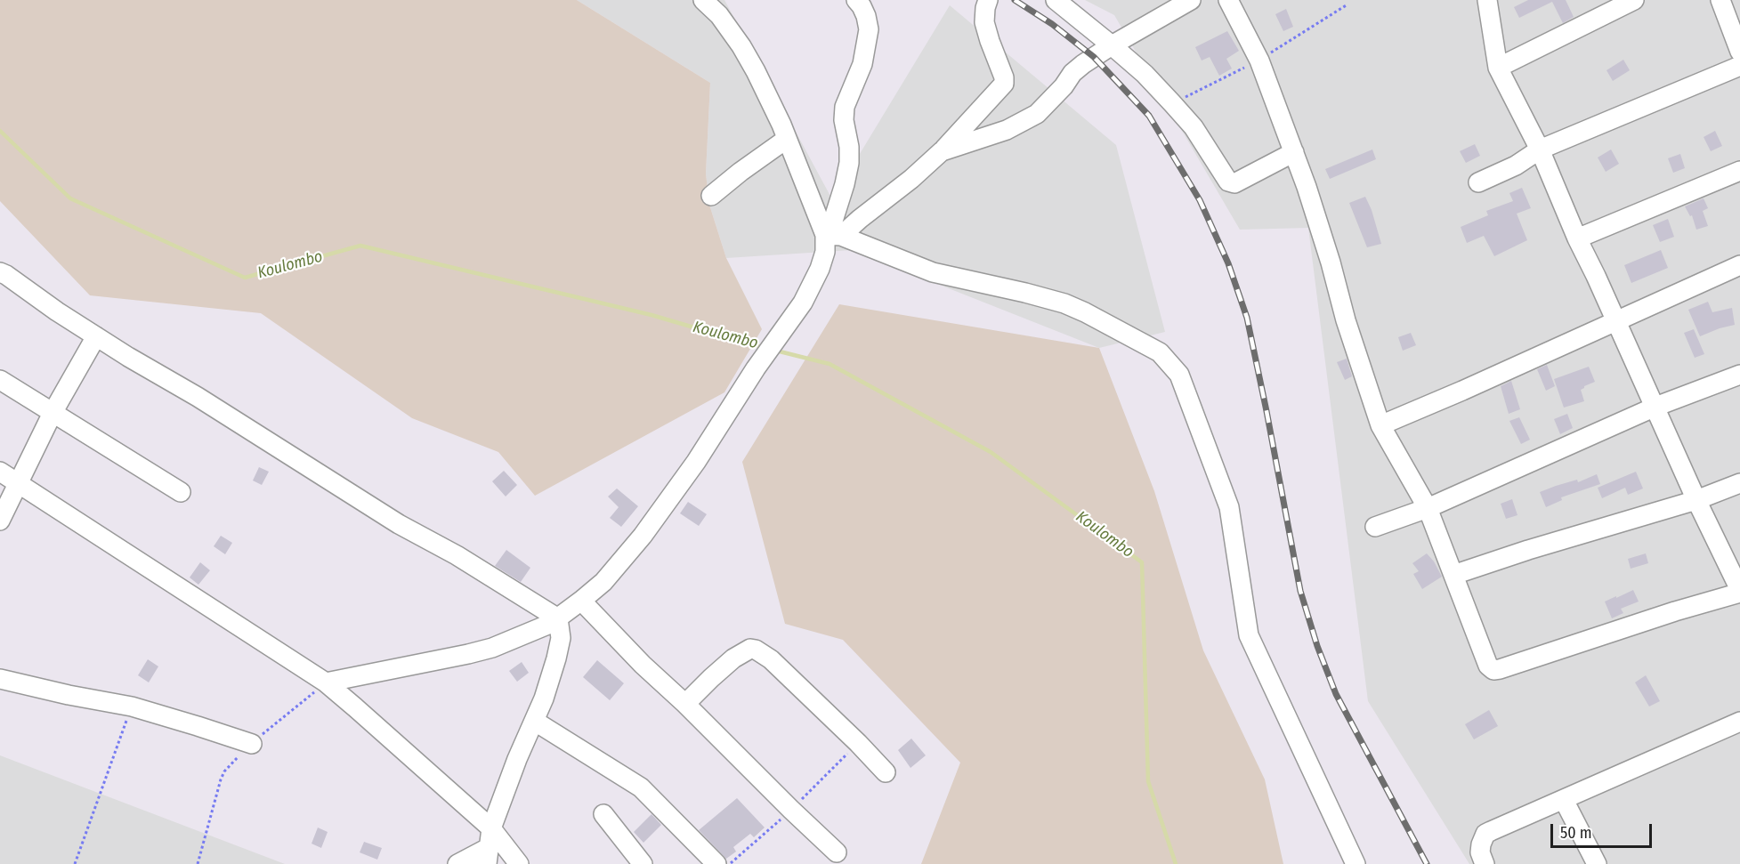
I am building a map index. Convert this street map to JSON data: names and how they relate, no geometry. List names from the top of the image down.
{
  "water": ["Koulombo"],
  "scale_bar": "50 m"
}
